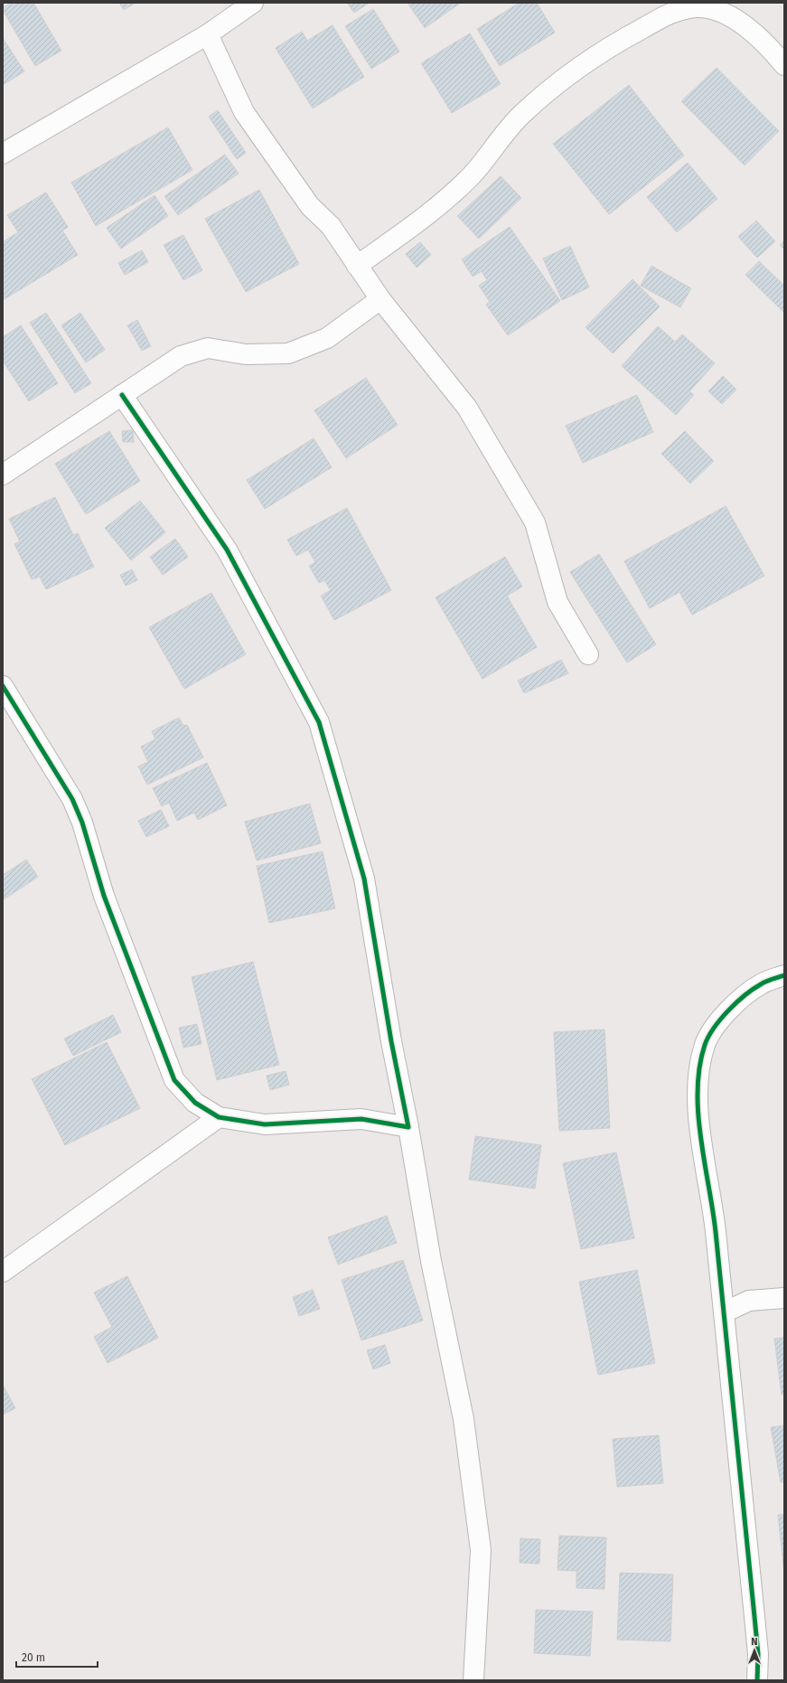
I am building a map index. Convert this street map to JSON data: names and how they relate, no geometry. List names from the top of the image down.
{
  "scale_bar": "20 m",
  "north": "top"
}
